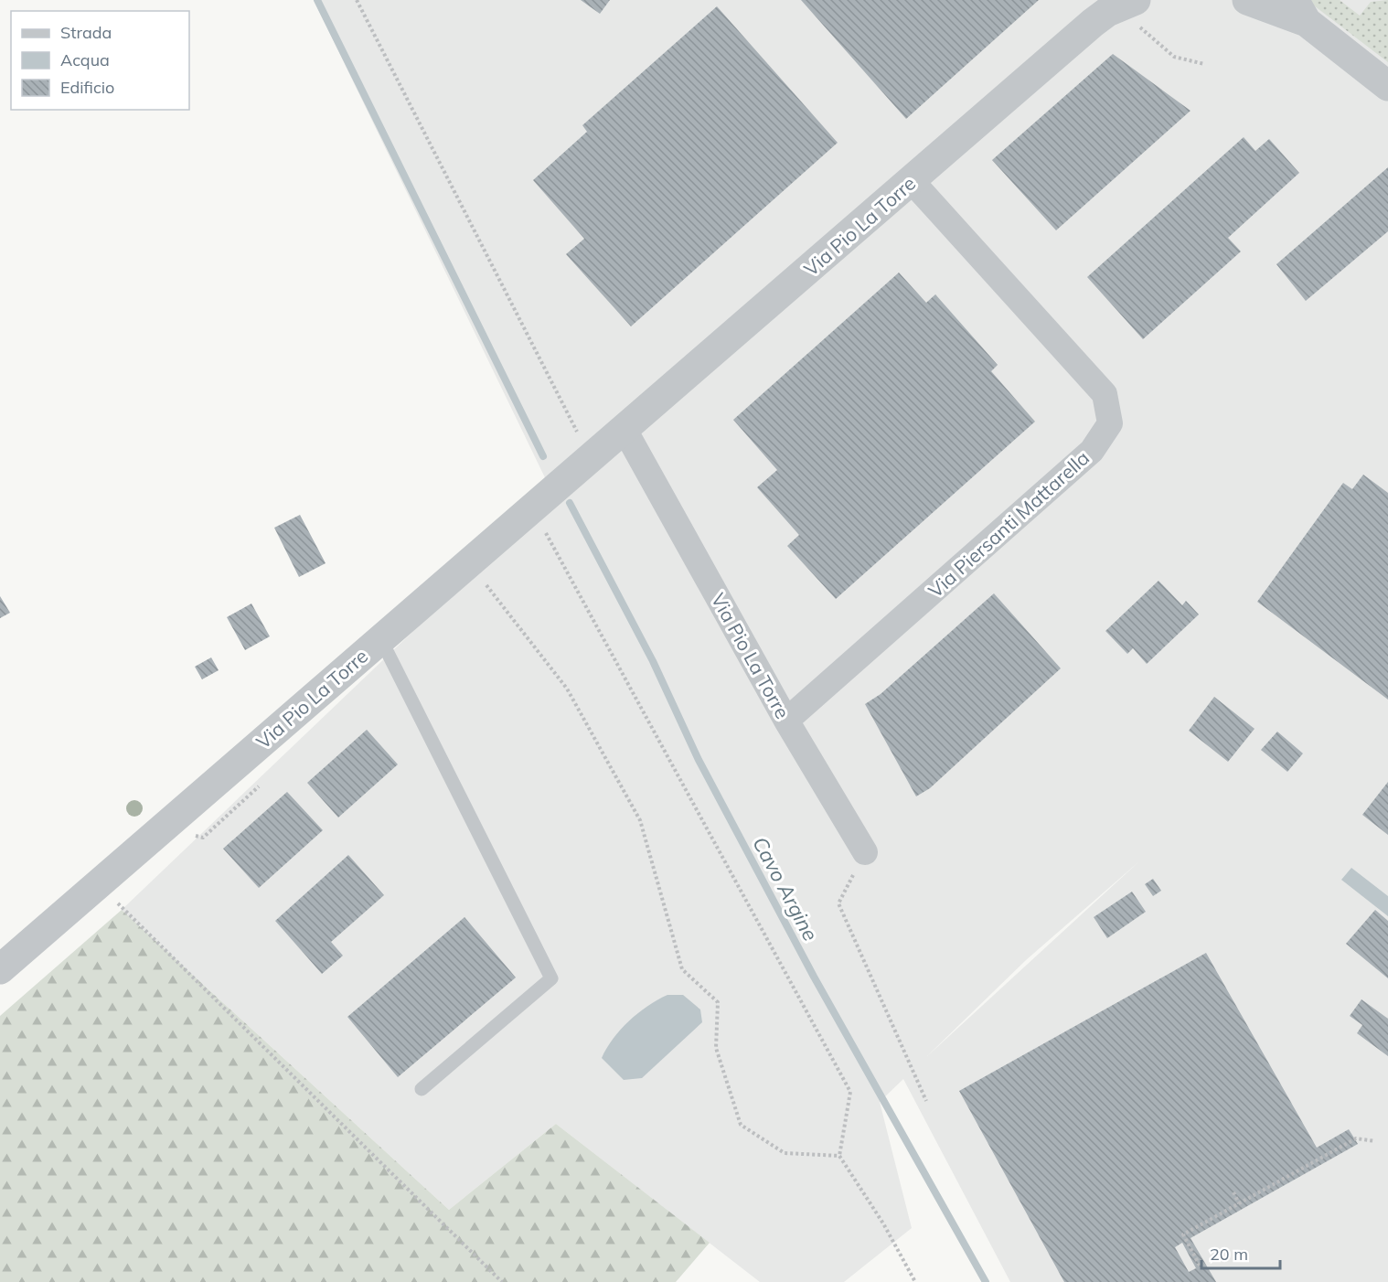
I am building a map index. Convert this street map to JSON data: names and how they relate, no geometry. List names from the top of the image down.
{
  "streets": {
    "street": ["Via Pio La Torre", "Via Piersanti Mattarella"]
  },
  "crossings": [
    ["Via Pio La Torre", "Via Piersanti Mattarella"]
  ],
  "water": ["Cavo Argine"],
  "legend": ["Strada", "Acqua", "Edificio"],
  "scale_bar": "20 m"
}
